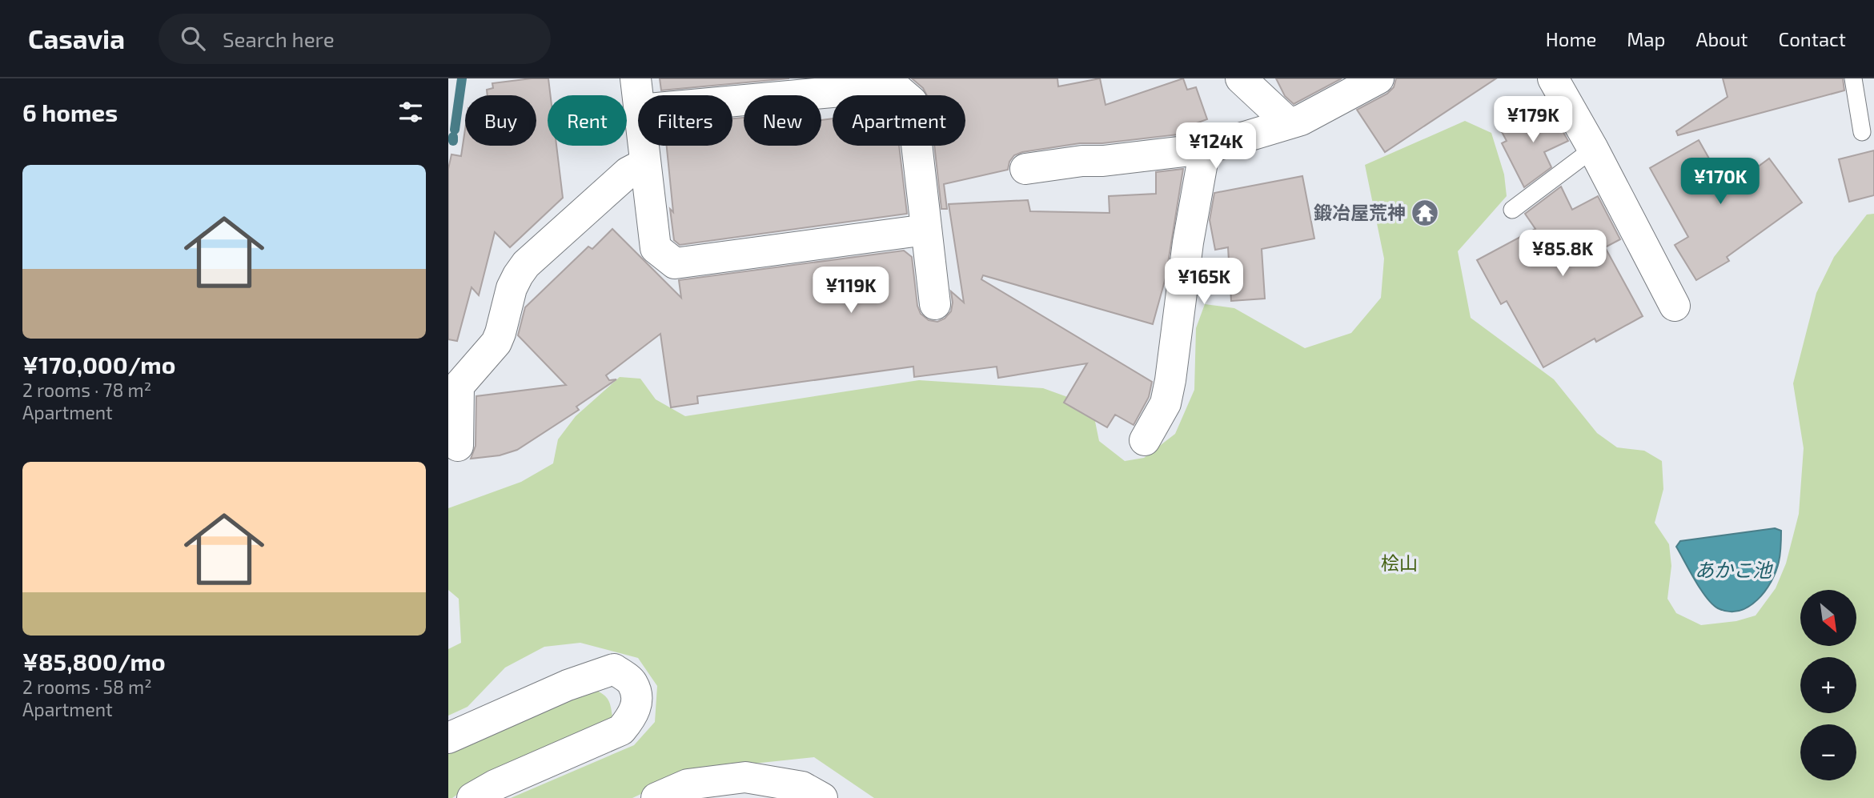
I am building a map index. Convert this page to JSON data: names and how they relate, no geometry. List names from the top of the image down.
{
  "water": ["あかこ池"],
  "parks": ["桧山"],
  "places": {
    "temple": ["鍛冶屋荒神"]
  },
  "north": "bottom right",
  "page": {
    "header": "Casavia",
    "search": "Search here",
    "nav": [
      "Home",
      "Map",
      "About",
      "Contact"
    ],
    "heading": "6 homes",
    "chip": [
      "Buy",
      "Rent",
      "Filters",
      "New",
      "Apartment"
    ],
    "price": [
      "¥179K",
      "¥124K",
      "¥170K",
      "¥85.8K",
      "¥165K",
      "¥119K"
    ],
    "list": [
      {
        "name": "¥170,000/mo",
        "note": "2 rooms · 78 m² · Apartment"
      },
      {
        "name": "¥85,800/mo",
        "note": "2 rooms · 58 m² · Apartment"
      }
    ],
    "map_buttons": ["+", "−"]
  }
}
